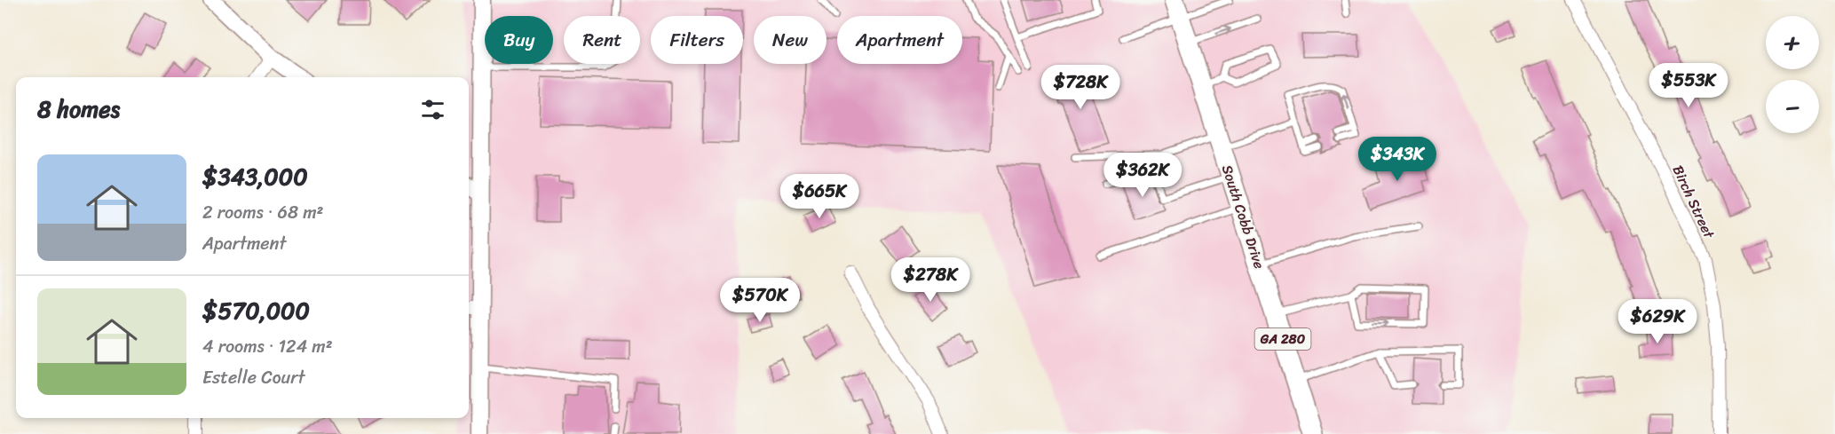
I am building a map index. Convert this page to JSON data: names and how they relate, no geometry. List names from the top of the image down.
{
  "streets": {
    "main road": ["South Cobb Drive", "GA 280"],
    "street": ["Birch Street"]
  },
  "page": {
    "map_buttons": ["+", "−"],
    "chip": [
      "Buy",
      "Rent",
      "Filters",
      "New",
      "Apartment"
    ],
    "price": [
      "$553K",
      "$728K",
      "$343K",
      "$362K",
      "$665K",
      "$278K",
      "$570K",
      "$629K"
    ],
    "heading": "8 homes",
    "list": [
      {
        "name": "$343,000",
        "note": "2 rooms · 68 m² · Apartment"
      },
      {
        "name": "$570,000",
        "note": "4 rooms · 124 m² · Estelle Court"
      }
    ]
  }
}
